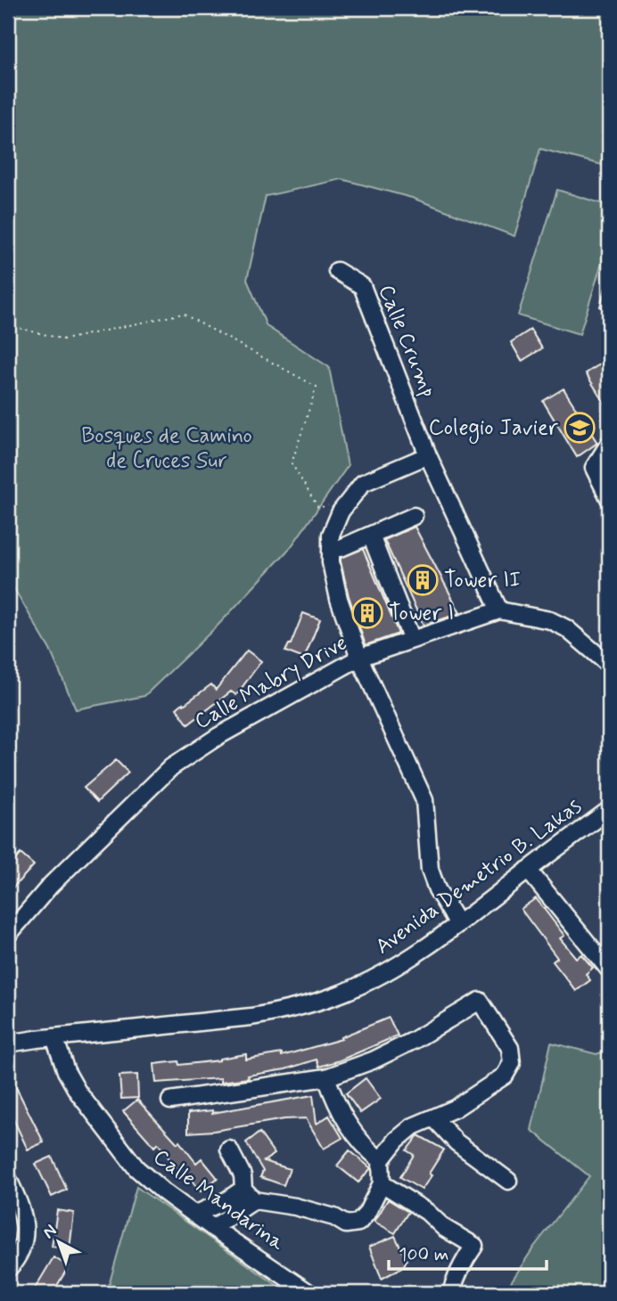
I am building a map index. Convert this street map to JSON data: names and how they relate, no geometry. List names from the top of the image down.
{
  "streets": {
    "street": [
      "Calle Crump",
      "Calle Mabry Drive",
      "Avenida Demetrio B. Lakas",
      "Calle Mandarina"
    ]
  },
  "crossings": [
    ["Calle Crump", "Calle Mabry Drive"],
    ["Avenida Demetrio B. Lakas", "Calle Mandarina"]
  ],
  "parks": ["Bosques de Camino de Cruces Sur"],
  "places": {
    "school or university": ["Colegio Javier"],
    "building": ["Tower II", "Tower I"]
  },
  "scale_bar": "100 m",
  "north": "top left"
}
